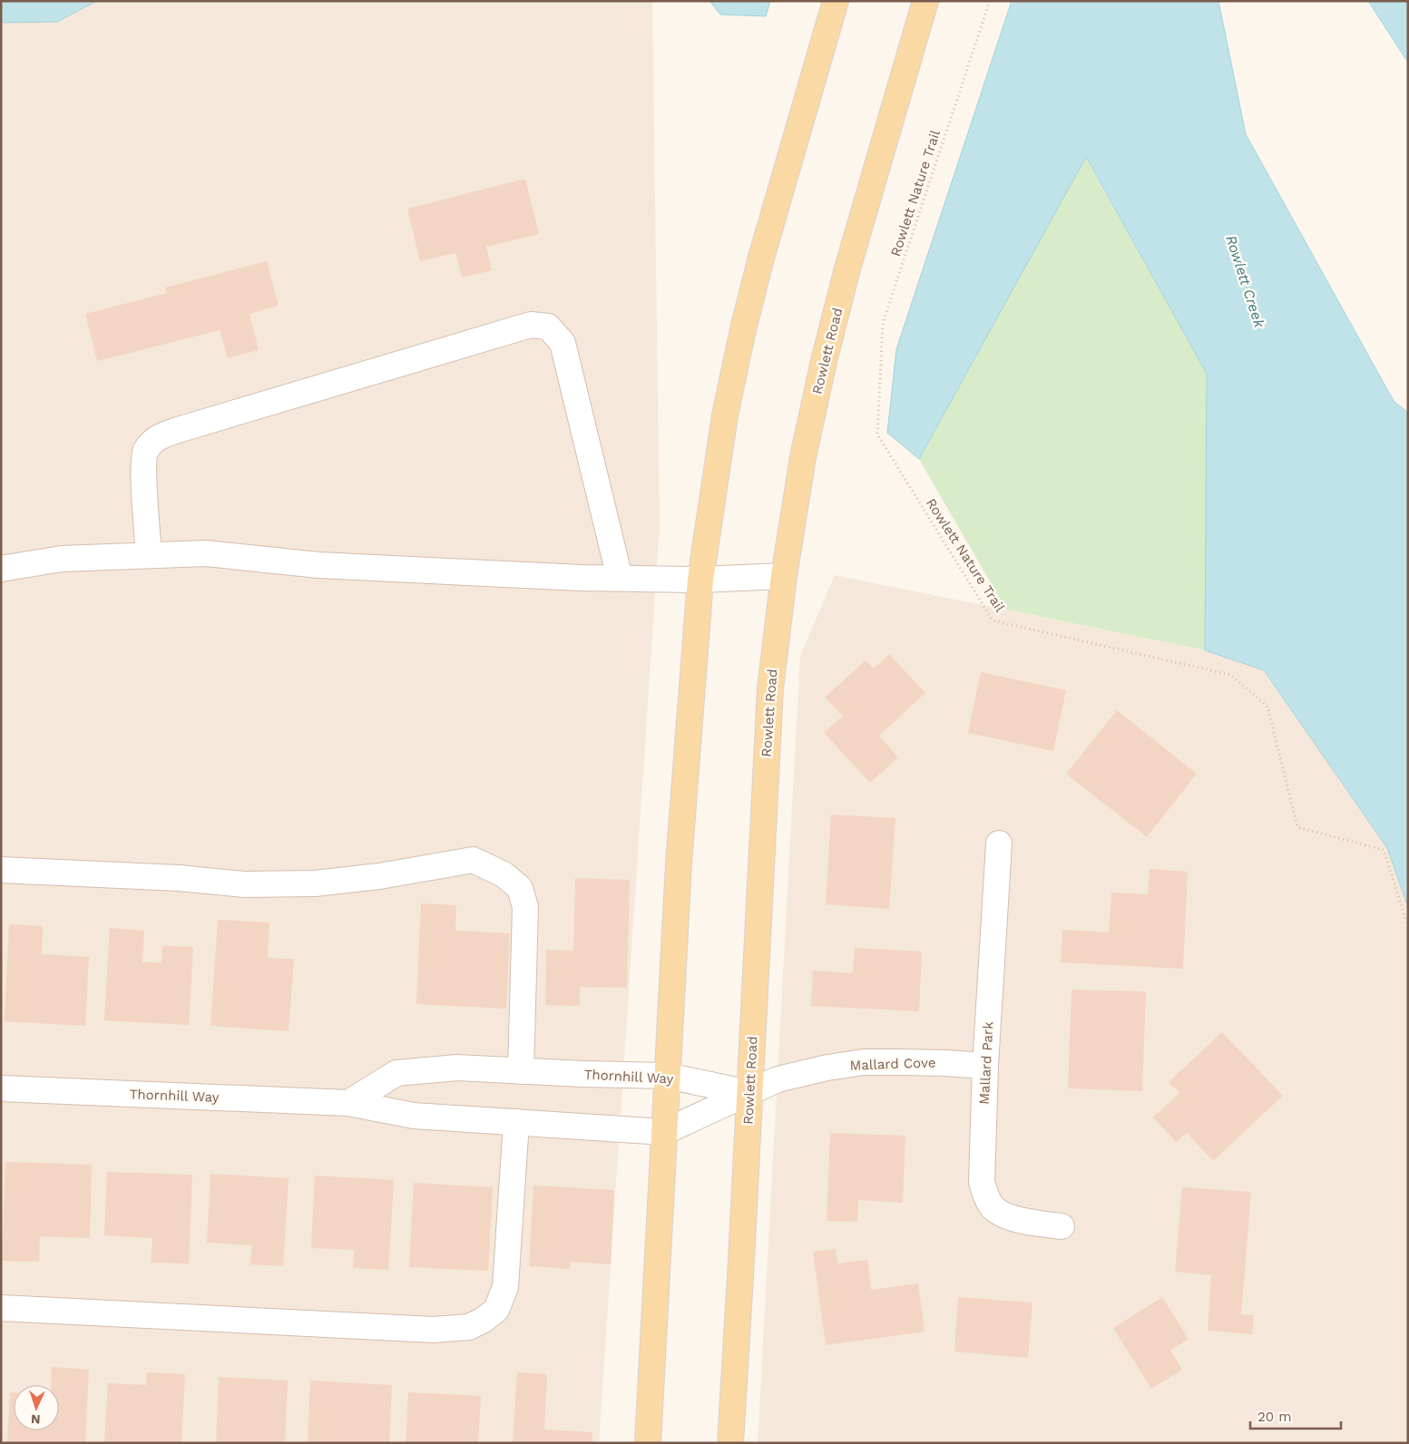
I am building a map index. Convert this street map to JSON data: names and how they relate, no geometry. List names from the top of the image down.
{
  "streets": {
    "main road": ["Rowlett Road"],
    "street": ["Mallard Park", "Mallard Cove", "Thornhill Way"],
    "path": ["Rowlett Nature Trail"]
  },
  "crossings": [
    ["Rowlett Road", "Mallard Cove"],
    ["Rowlett Road", "Thornhill Way"],
    ["Mallard Park", "Mallard Cove"],
    ["Mallard Cove", "Thornhill Way"]
  ],
  "water": ["Rowlett Creek"],
  "scale_bar": "20 m",
  "north": "bottom"
}
